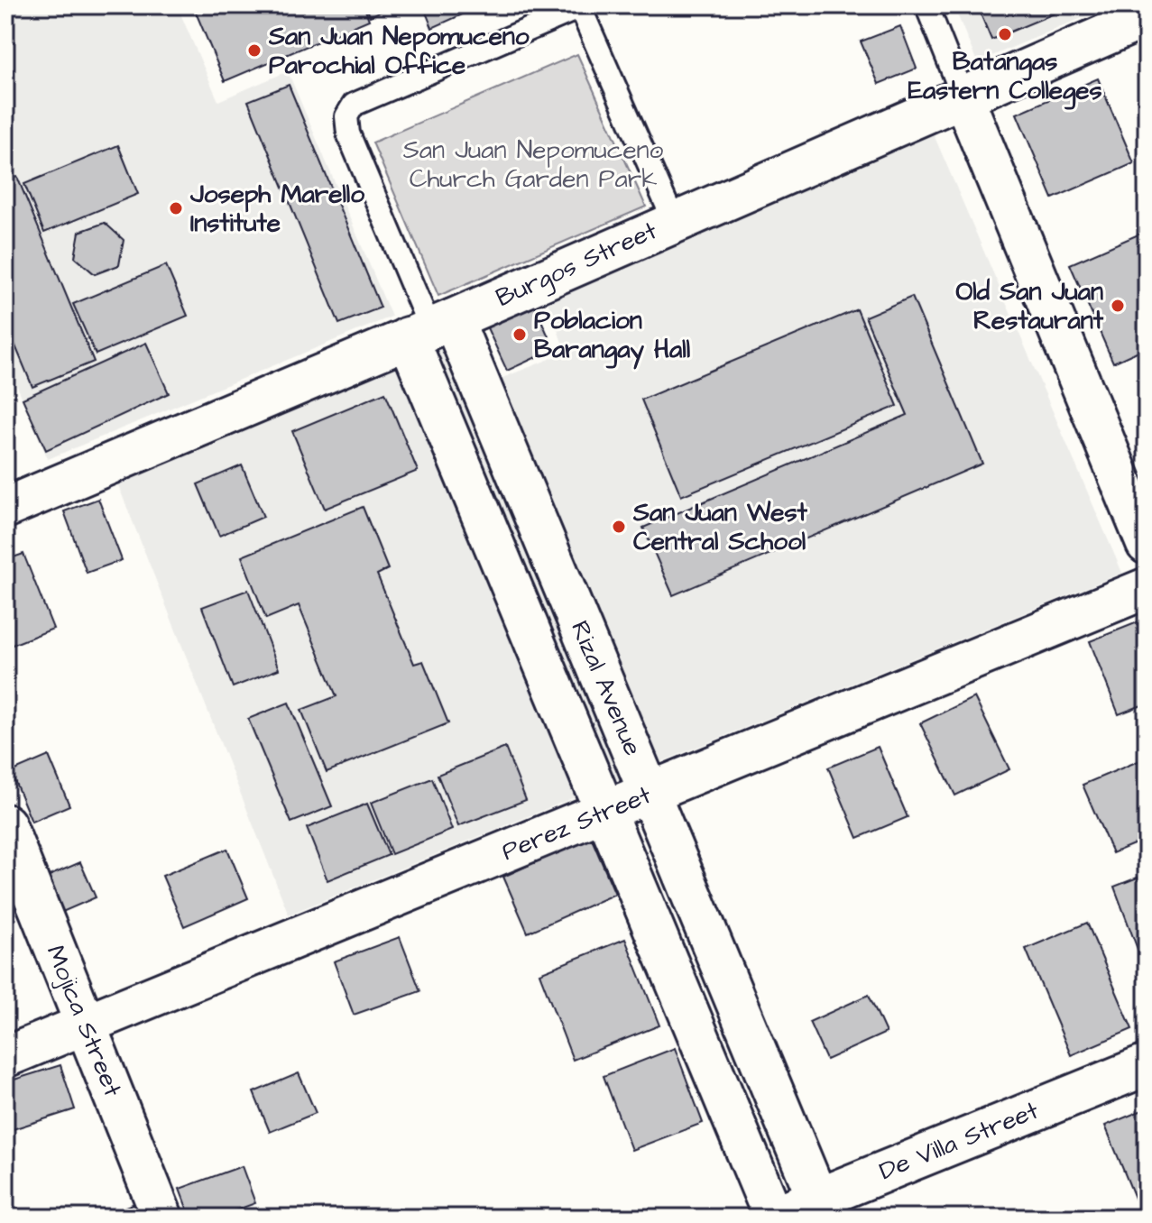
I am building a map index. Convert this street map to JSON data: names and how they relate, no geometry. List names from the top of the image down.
{
  "streets": {
    "street": [
      "Burgos Street",
      "Rizal Avenue",
      "Perez Street",
      "Mojica Street",
      "De Villa Street"
    ]
  },
  "crossings": [
    ["Burgos Street", "Rizal Avenue"],
    ["Rizal Avenue", "Perez Street"],
    ["Rizal Avenue", "De Villa Street"],
    ["Perez Street", "Mojica Street"]
  ],
  "parks": ["San Juan Nepomuceno Church Garden Park"],
  "places": [
    "Batangas Eastern Colleges",
    "San Juan Nepomuceno Parochial Office",
    "Joseph Marello Institute",
    "Old San Juan Restaurant",
    "Poblacion Barangay Hall",
    "San Juan West Central School"
  ]
}
